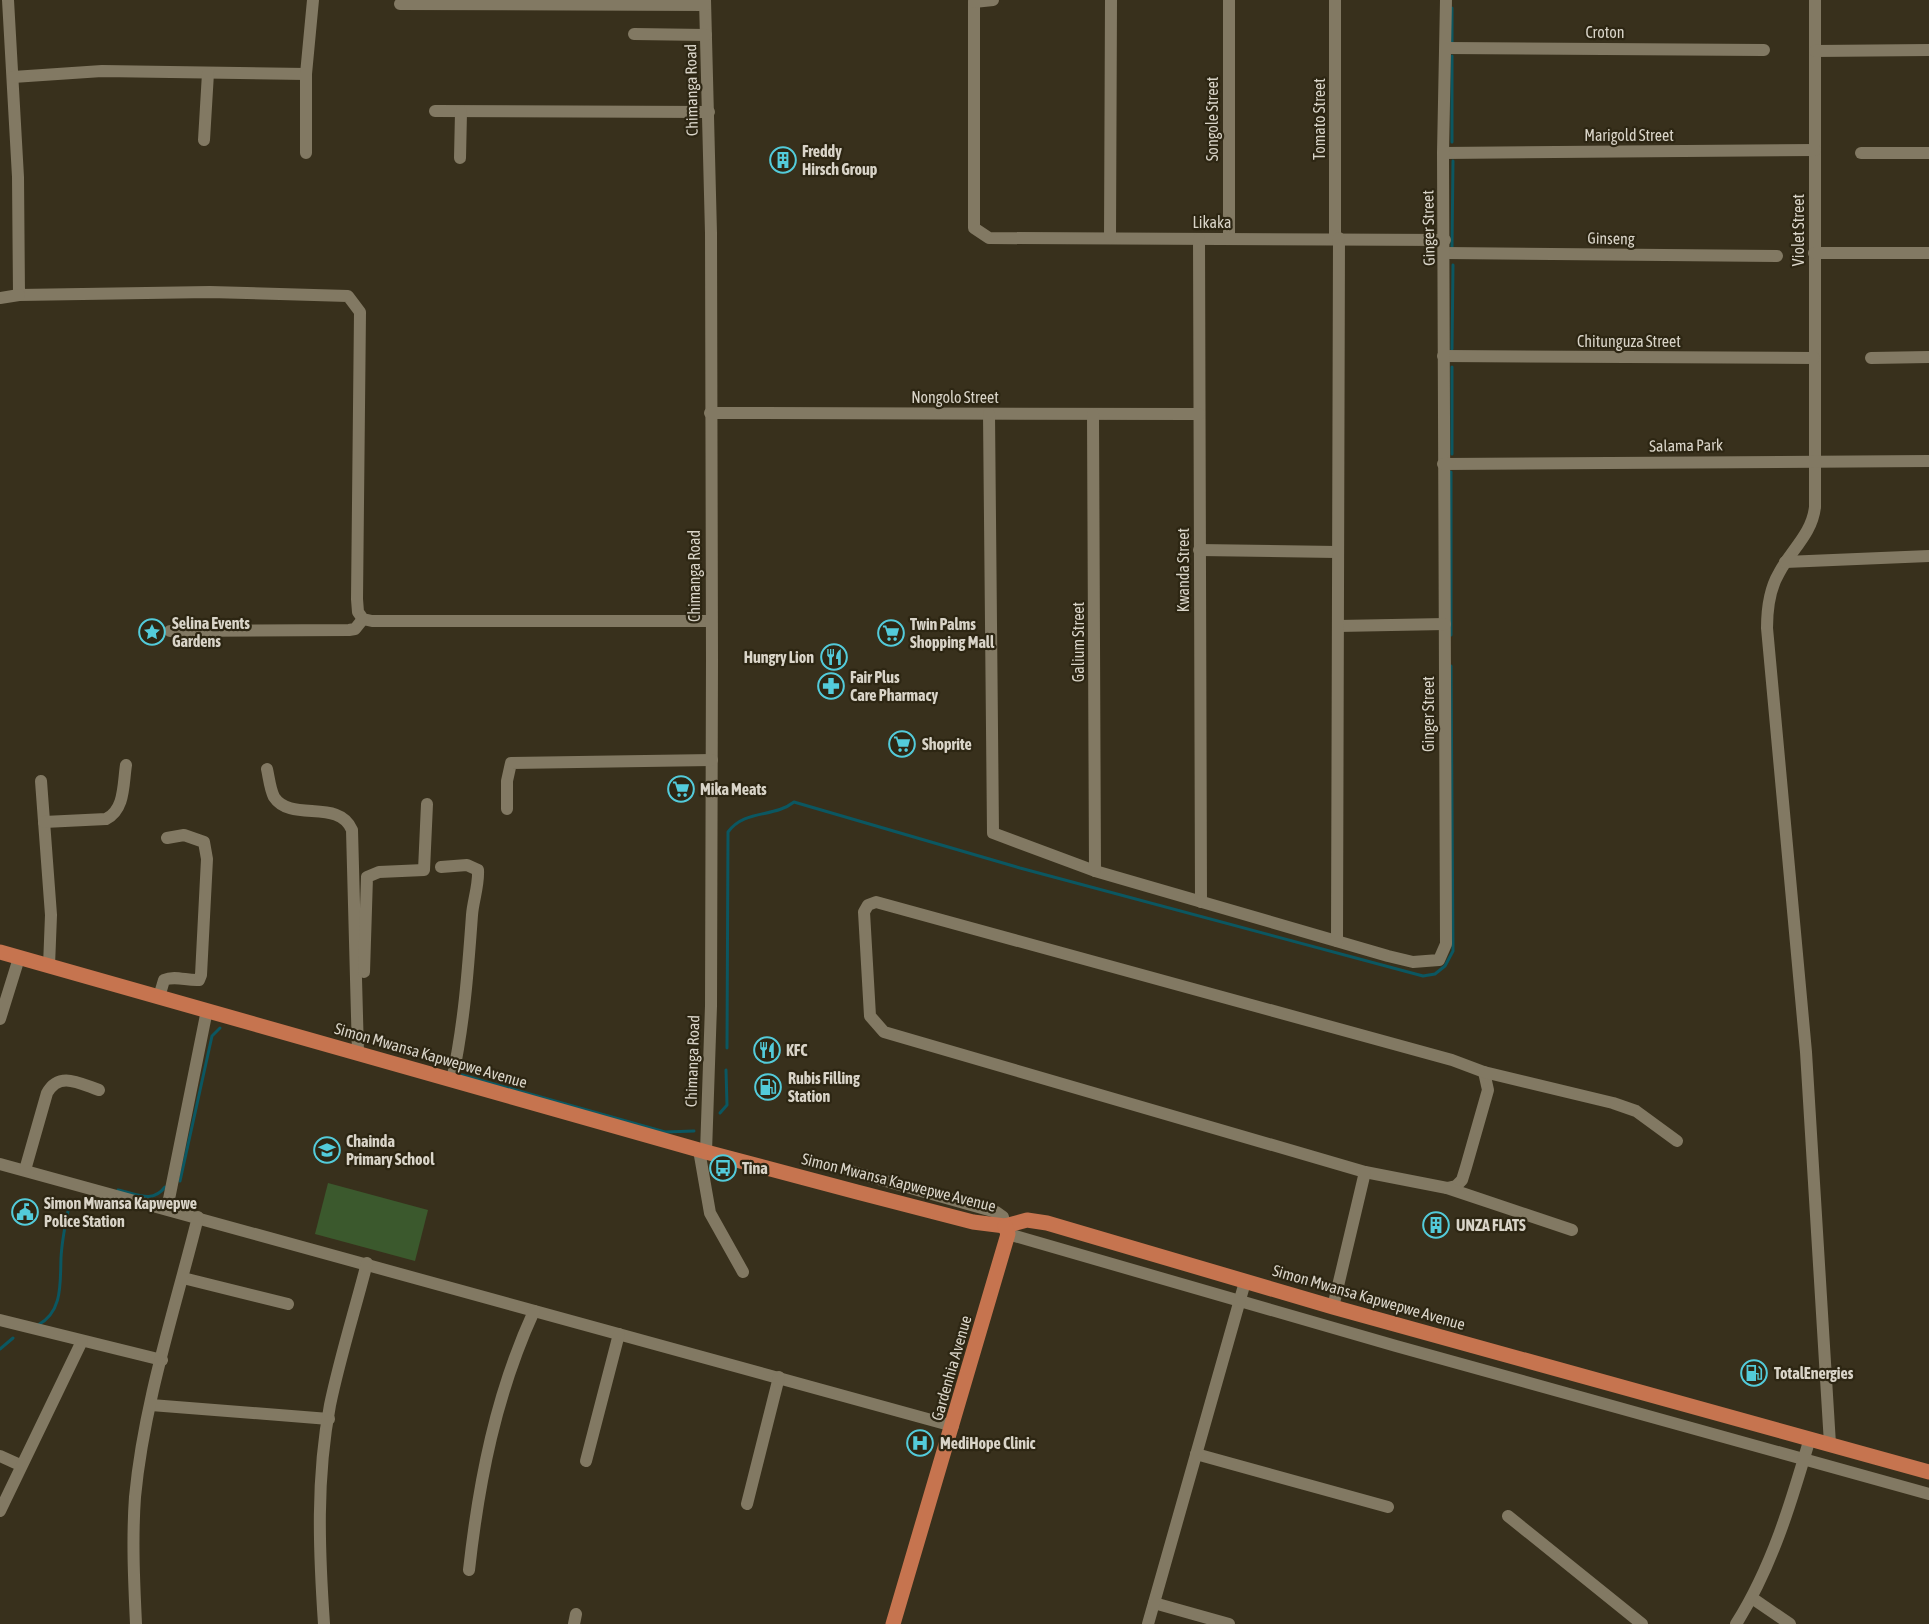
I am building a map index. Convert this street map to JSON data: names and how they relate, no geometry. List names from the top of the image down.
{
  "streets": {
    "main road": ["Simon Mwansa Kapwepwe Avenue", "Gardenhia Avenue"],
    "street": [
      "Croton",
      "Chimanga Road",
      "Songole Street",
      "Tomato Street",
      "Marigold Street",
      "Likaka",
      "Ginger Street",
      "Violet Street",
      "Ginseng",
      "Chitunguza Street",
      "Nongolo Street",
      "Salama Park",
      "Kwanda Street",
      "Galium Street"
    ]
  },
  "crossings": [
    ["Croton", "Ginger Street"],
    ["Chimanga Road", "Nongolo Street"],
    ["Chimanga Road", "Simon Mwansa Kapwepwe Avenue"],
    ["Songole Street", "Likaka"],
    ["Tomato Street", "Likaka"],
    ["Tomato Street", "Ginger Street"],
    ["Marigold Street", "Ginger Street"],
    ["Marigold Street", "Violet Street"],
    ["Likaka", "Ginger Street"],
    ["Likaka", "Ginseng"],
    ["Likaka", "Kwanda Street"],
    ["Ginger Street", "Ginseng"],
    ["Ginger Street", "Chitunguza Street"],
    ["Ginger Street", "Nongolo Street"],
    ["Ginger Street", "Salama Park"],
    ["Ginger Street", "Kwanda Street"],
    ["Ginger Street", "Galium Street"],
    ["Violet Street", "Chitunguza Street"],
    ["Violet Street", "Salama Park"],
    ["Violet Street", "Simon Mwansa Kapwepwe Avenue"],
    ["Nongolo Street", "Kwanda Street"],
    ["Nongolo Street", "Galium Street"],
    ["Simon Mwansa Kapwepwe Avenue", "Gardenhia Avenue"]
  ],
  "places": {
    "building": ["Freddy Hirsch Group", "UNZA FLATS"],
    "place": ["Selina Events Gardens"],
    "supermarket": ["Twin Palms Shopping Mall", "Shoprite", "Mika Meats"],
    "restaurant": ["Hungry Lion", "KFC"],
    "pharmacy": ["Fair Plus Care Pharmacy"],
    "fuel station": ["Rubis Filling Station", "TotalEnergies"],
    "school or university": ["Chainda Primary School"],
    "bus stop": ["Tina"],
    "public building": ["Simon Mwansa Kapwepwe Police Station"],
    "hospital": ["MediHope Clinic"]
  }
}
